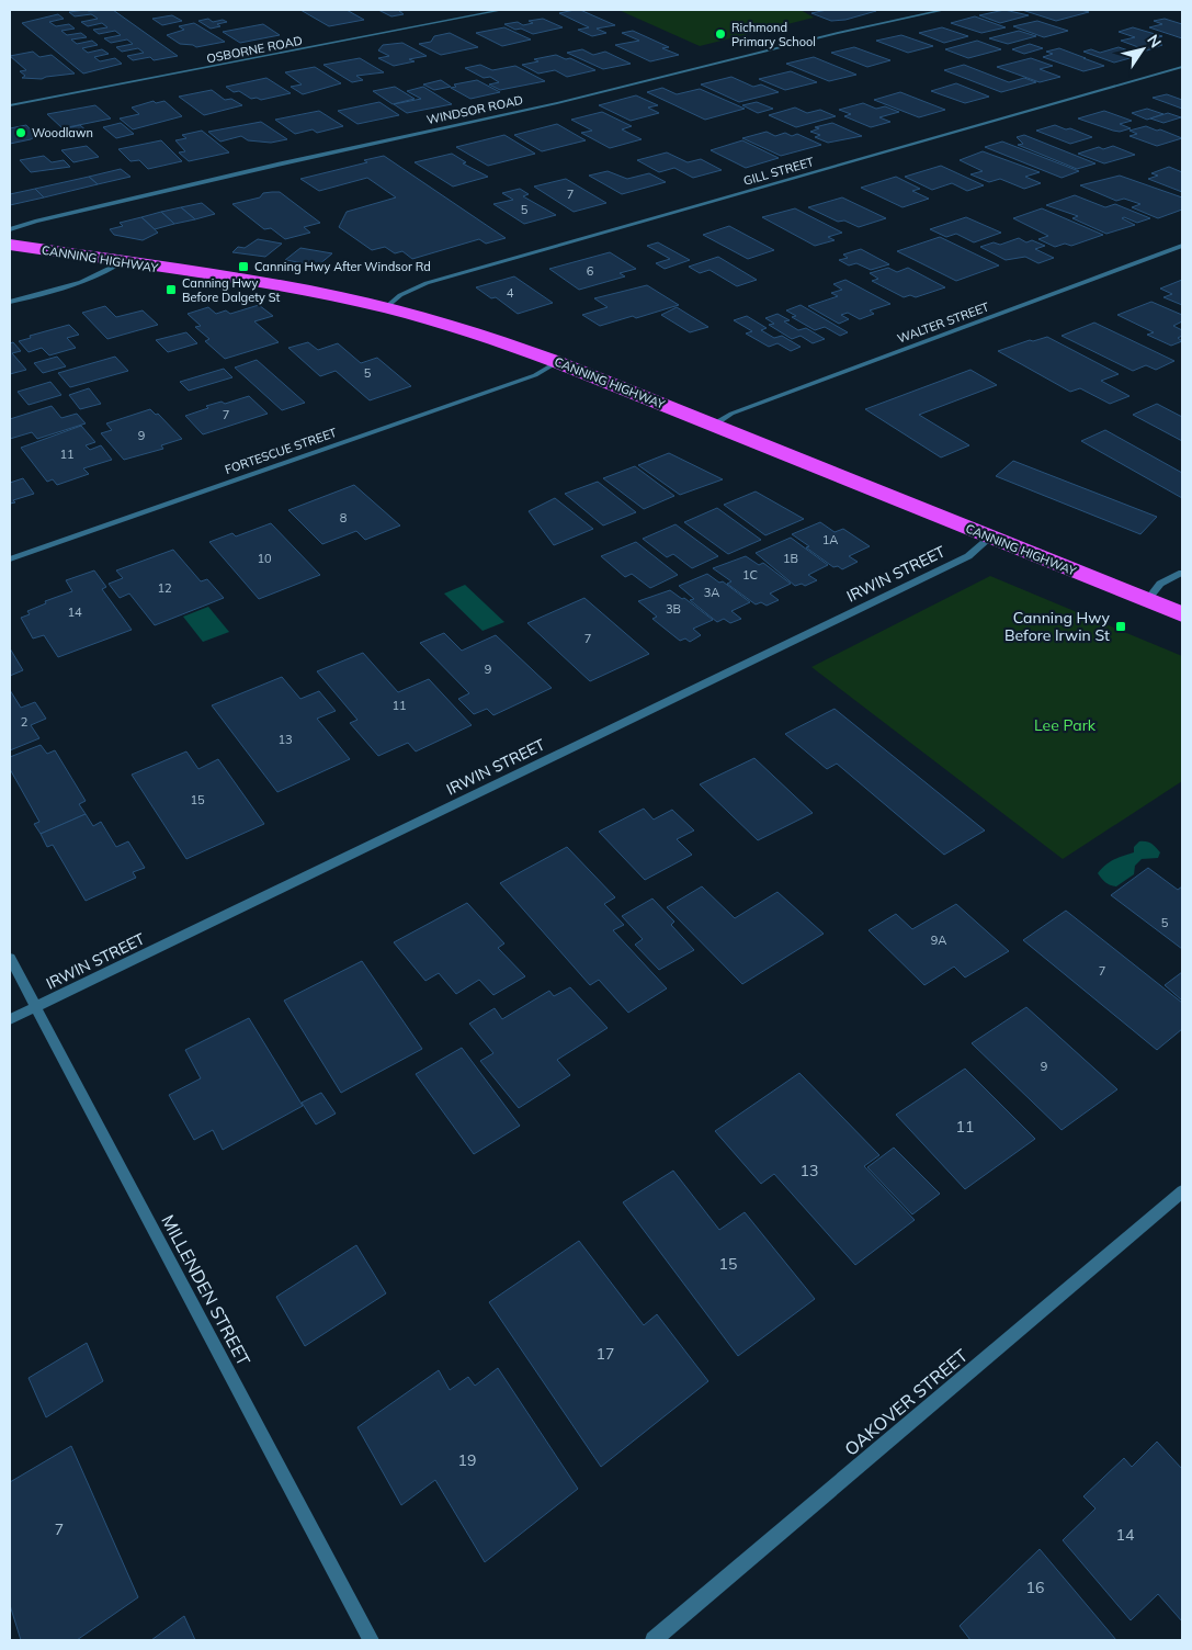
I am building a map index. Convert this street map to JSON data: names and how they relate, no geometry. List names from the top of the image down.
{
  "streets": {
    "highway": ["CANNING HIGHWAY"],
    "street": [
      "OSBORNE ROAD",
      "WINDSOR ROAD",
      "GILL STREET",
      "WALTER STREET",
      "FORTESCUE STREET",
      "IRWIN STREET",
      "MILLENDEN STREET",
      "OAKOVER STREET"
    ]
  },
  "crossings": [
    ["GILL STREET", "CANNING HIGHWAY"],
    ["CANNING HIGHWAY", "WALTER STREET"],
    ["CANNING HIGHWAY", "FORTESCUE STREET"],
    ["CANNING HIGHWAY", "IRWIN STREET"],
    ["IRWIN STREET", "MILLENDEN STREET"]
  ],
  "parks": ["Lee Park"],
  "places": {
    "other": ["Richmond Primary School", "Woodlawn"],
    "transit": ["Canning Hwy After Windsor Rd", "Canning Hwy Before Dalgety St", "Canning Hwy Before Irwin St"]
  },
  "house_numbers": [
    "7",
    "5",
    "6",
    "4",
    "5",
    "7",
    "9",
    "11",
    "8",
    "1A",
    "10",
    "1B",
    "1C",
    "12",
    "3A",
    "3B",
    "14",
    "7",
    "9",
    "11",
    "2",
    "13",
    "15",
    "5",
    "9A",
    "7",
    "9",
    "11",
    "13",
    "15",
    "17",
    "19",
    "7",
    "14",
    "16"
  ],
  "north": "top right"
}
